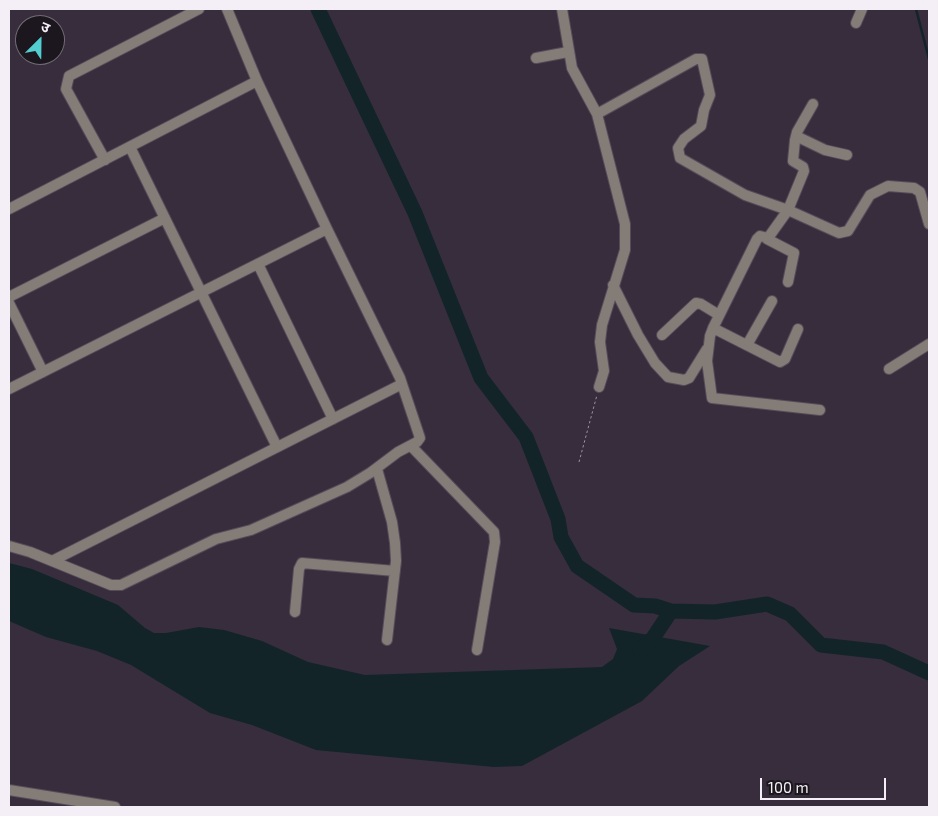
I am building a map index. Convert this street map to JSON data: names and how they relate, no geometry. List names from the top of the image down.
{
  "scale_bar": "100 m",
  "north": "top right"
}
